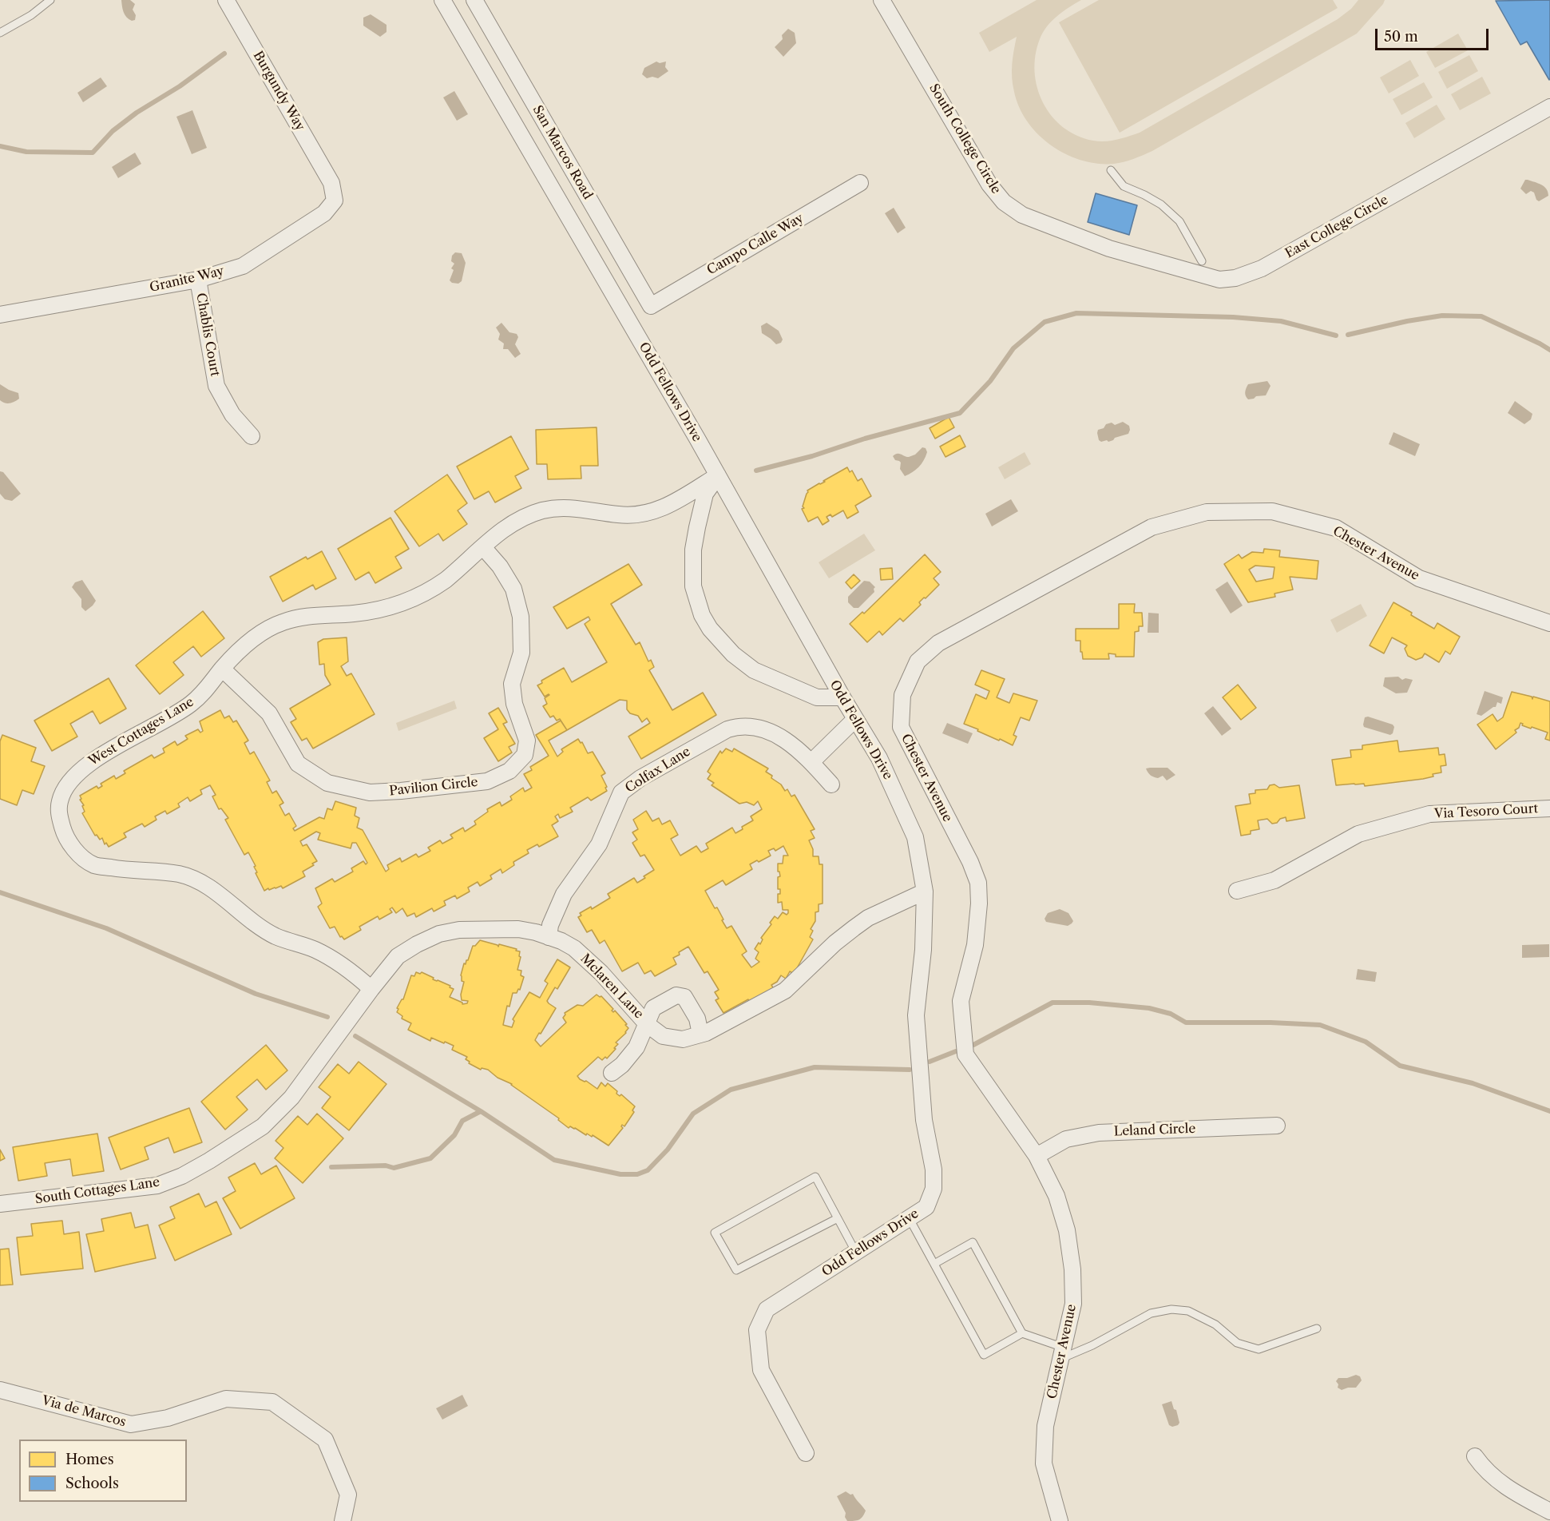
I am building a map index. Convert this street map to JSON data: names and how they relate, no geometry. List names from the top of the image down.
{
  "streets": {
    "street": [
      "Burgundy Way",
      "South College Circle",
      "San Marcos Road",
      "East College Circle",
      "Campo Calle Way",
      "Granite Way",
      "Chablis Court",
      "Odd Fellows Drive",
      "Chester Avenue",
      "West Cottages Lane",
      "Colfax Lane",
      "Pavilion Circle",
      "Via Tesoro Court",
      "Mclaren Lane",
      "Leland Circle",
      "South Cottages Lane",
      "Via de Marcos"
    ]
  },
  "crossings": [
    ["Burgundy Way", "Granite Way"],
    ["South College Circle", "East College Circle"],
    ["San Marcos Road", "Campo Calle Way"],
    ["Granite Way", "Chablis Court"],
    ["Odd Fellows Drive", "West Cottages Lane"],
    ["Odd Fellows Drive", "Mclaren Lane"],
    ["Chester Avenue", "Leland Circle"],
    ["West Cottages Lane", "Pavilion Circle"],
    ["West Cottages Lane", "Mclaren Lane"],
    ["West Cottages Lane", "South Cottages Lane"],
    ["Colfax Lane", "Mclaren Lane"],
    ["Mclaren Lane", "South Cottages Lane"]
  ],
  "legend": ["Homes", "Schools"],
  "scale_bar": "50 m"
}
